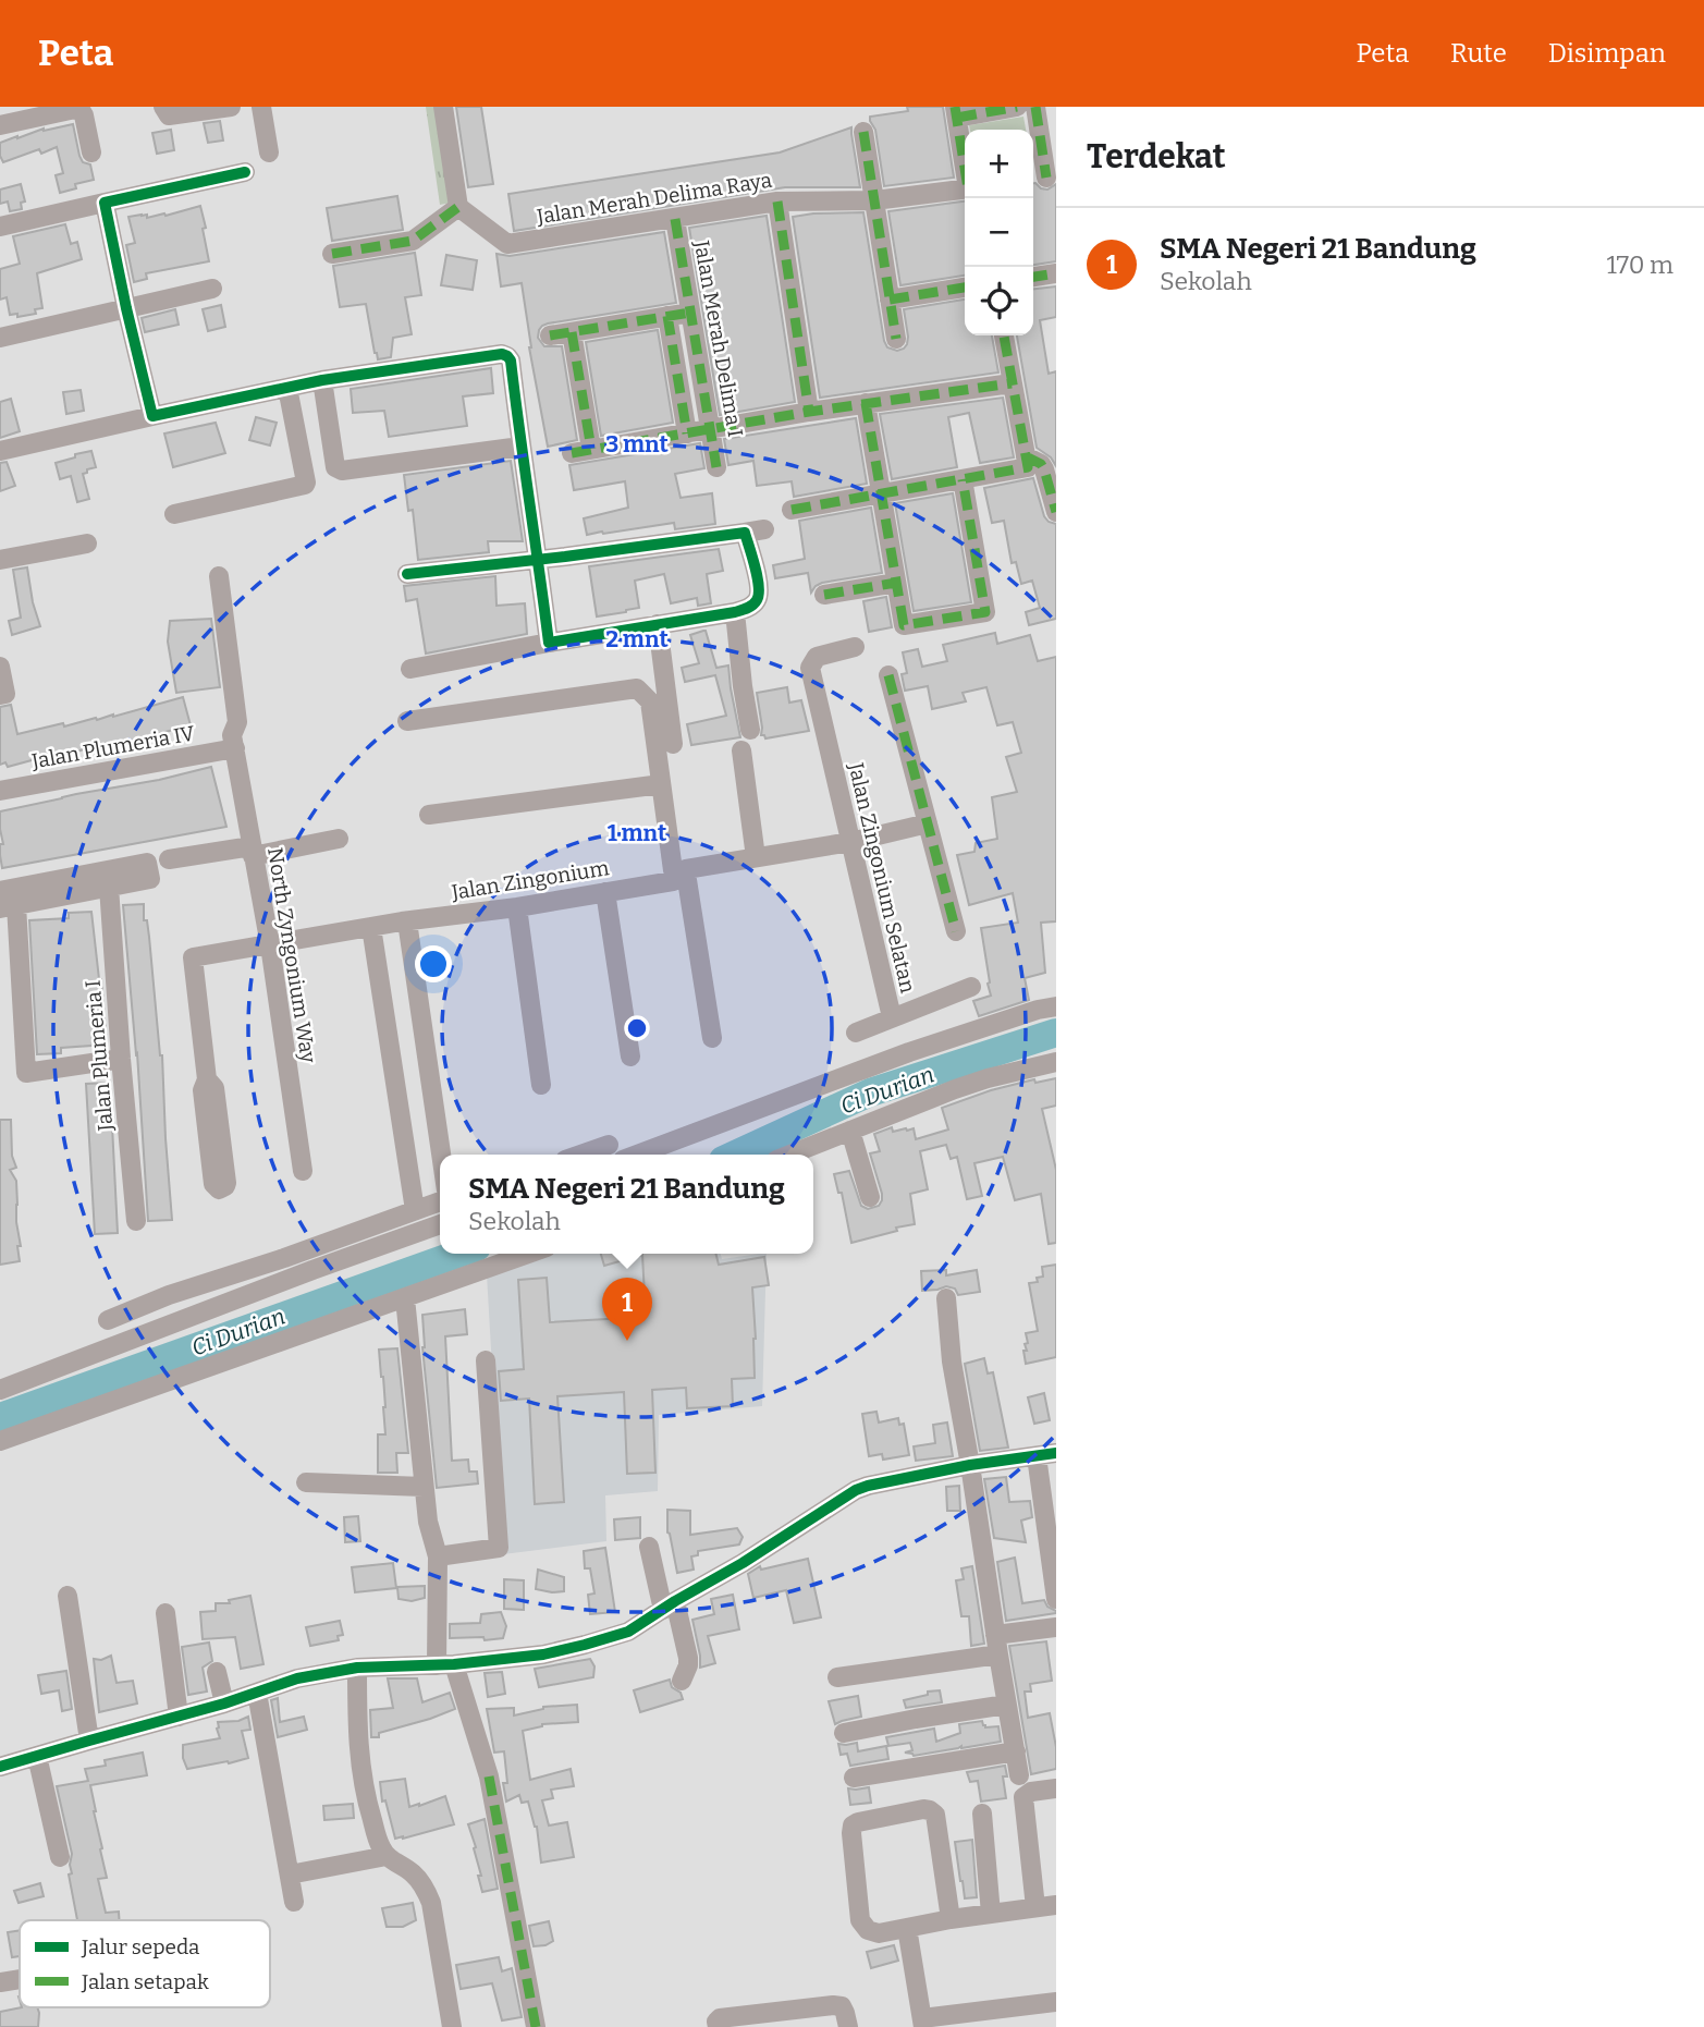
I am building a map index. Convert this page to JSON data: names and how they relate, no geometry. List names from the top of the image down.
{
  "streets": {
    "street": [
      "Jalan Merah Delima Raya",
      "Jalan Merah Delima I",
      "Jalan Plumeria IV",
      "Jalan Zingonium Selatan",
      "Jalan Zingonium",
      "North Zyngonium Way",
      "Jalan Plumeria I"
    ]
  },
  "crossings": [
    ["Jalan Merah Delima Raya", "Jalan Merah Delima I"],
    ["Jalan Plumeria IV", "North Zyngonium Way"],
    ["Jalan Zingonium Selatan", "Jalan Zingonium"],
    ["Jalan Zingonium", "North Zyngonium Way"]
  ],
  "water": ["Ci Durian"],
  "legend": ["Jalur sepeda", "Jalan setapak"],
  "page": {
    "header": "Peta",
    "nav": ["Peta", "Rute", "Disimpan"],
    "heading": "Terdekat",
    "map_buttons": ["+", "−"],
    "list": [
      {
        "mark": "1",
        "name": "SMA Negeri 21 Bandung",
        "note": "Sekolah",
        "value": "170 m"
      }
    ],
    "popup": ["SMA Negeri 21 Bandung", "Sekolah"],
    "pins": "1"
  },
  "rings": ["3 mnt", "2 mnt", "1 mnt"]
}
